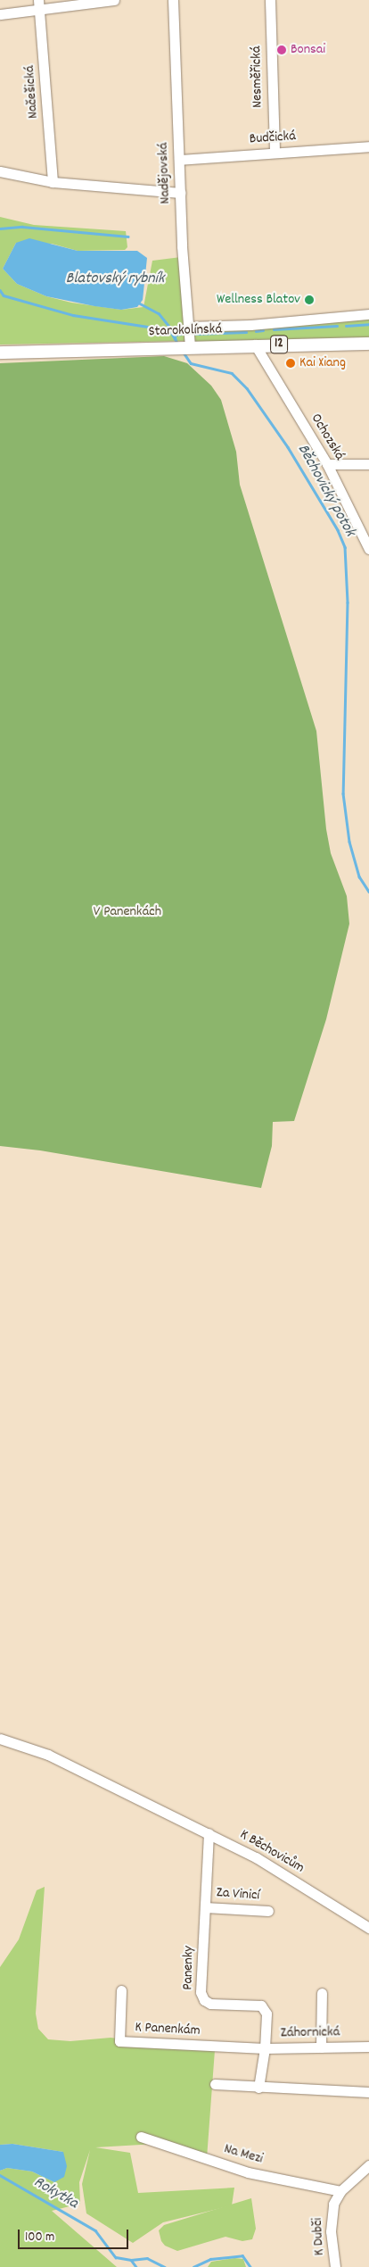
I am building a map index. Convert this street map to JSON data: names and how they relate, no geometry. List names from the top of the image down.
{
  "streets": {
    "main road": ["Starokolínská", "12"],
    "street": [
      "Nesměřická",
      "Načešická",
      "Budčická",
      "Nadějovská",
      "Ochozská",
      "K Běchovicům",
      "Za Vinicí",
      "Panenky",
      "K Panenkám",
      "Záhornická",
      "Na Mezi",
      "K Dubči"
    ]
  },
  "crossings": [
    ["Nesměřická", "Budčická"],
    ["Budčická", "Nadějovská"],
    ["Nadějovská", "Starokolínská"],
    ["Starokolínská", "Ochozská"],
    ["K Běchovicům", "Panenky"],
    ["Za Vinicí", "Panenky"],
    ["Panenky", "K Panenkám"],
    ["Panenky", "Záhornická"],
    ["K Panenkám", "Záhornická"],
    ["Na Mezi", "K Dubči"]
  ],
  "water": ["Blatovský rybník", "Běchovický potok", "Rokytka"],
  "parks": ["V Panenkách"],
  "places": ["Bonsai", "Wellness Blatov", "Kai Xiang"],
  "scale_bar": "100 m"
}
